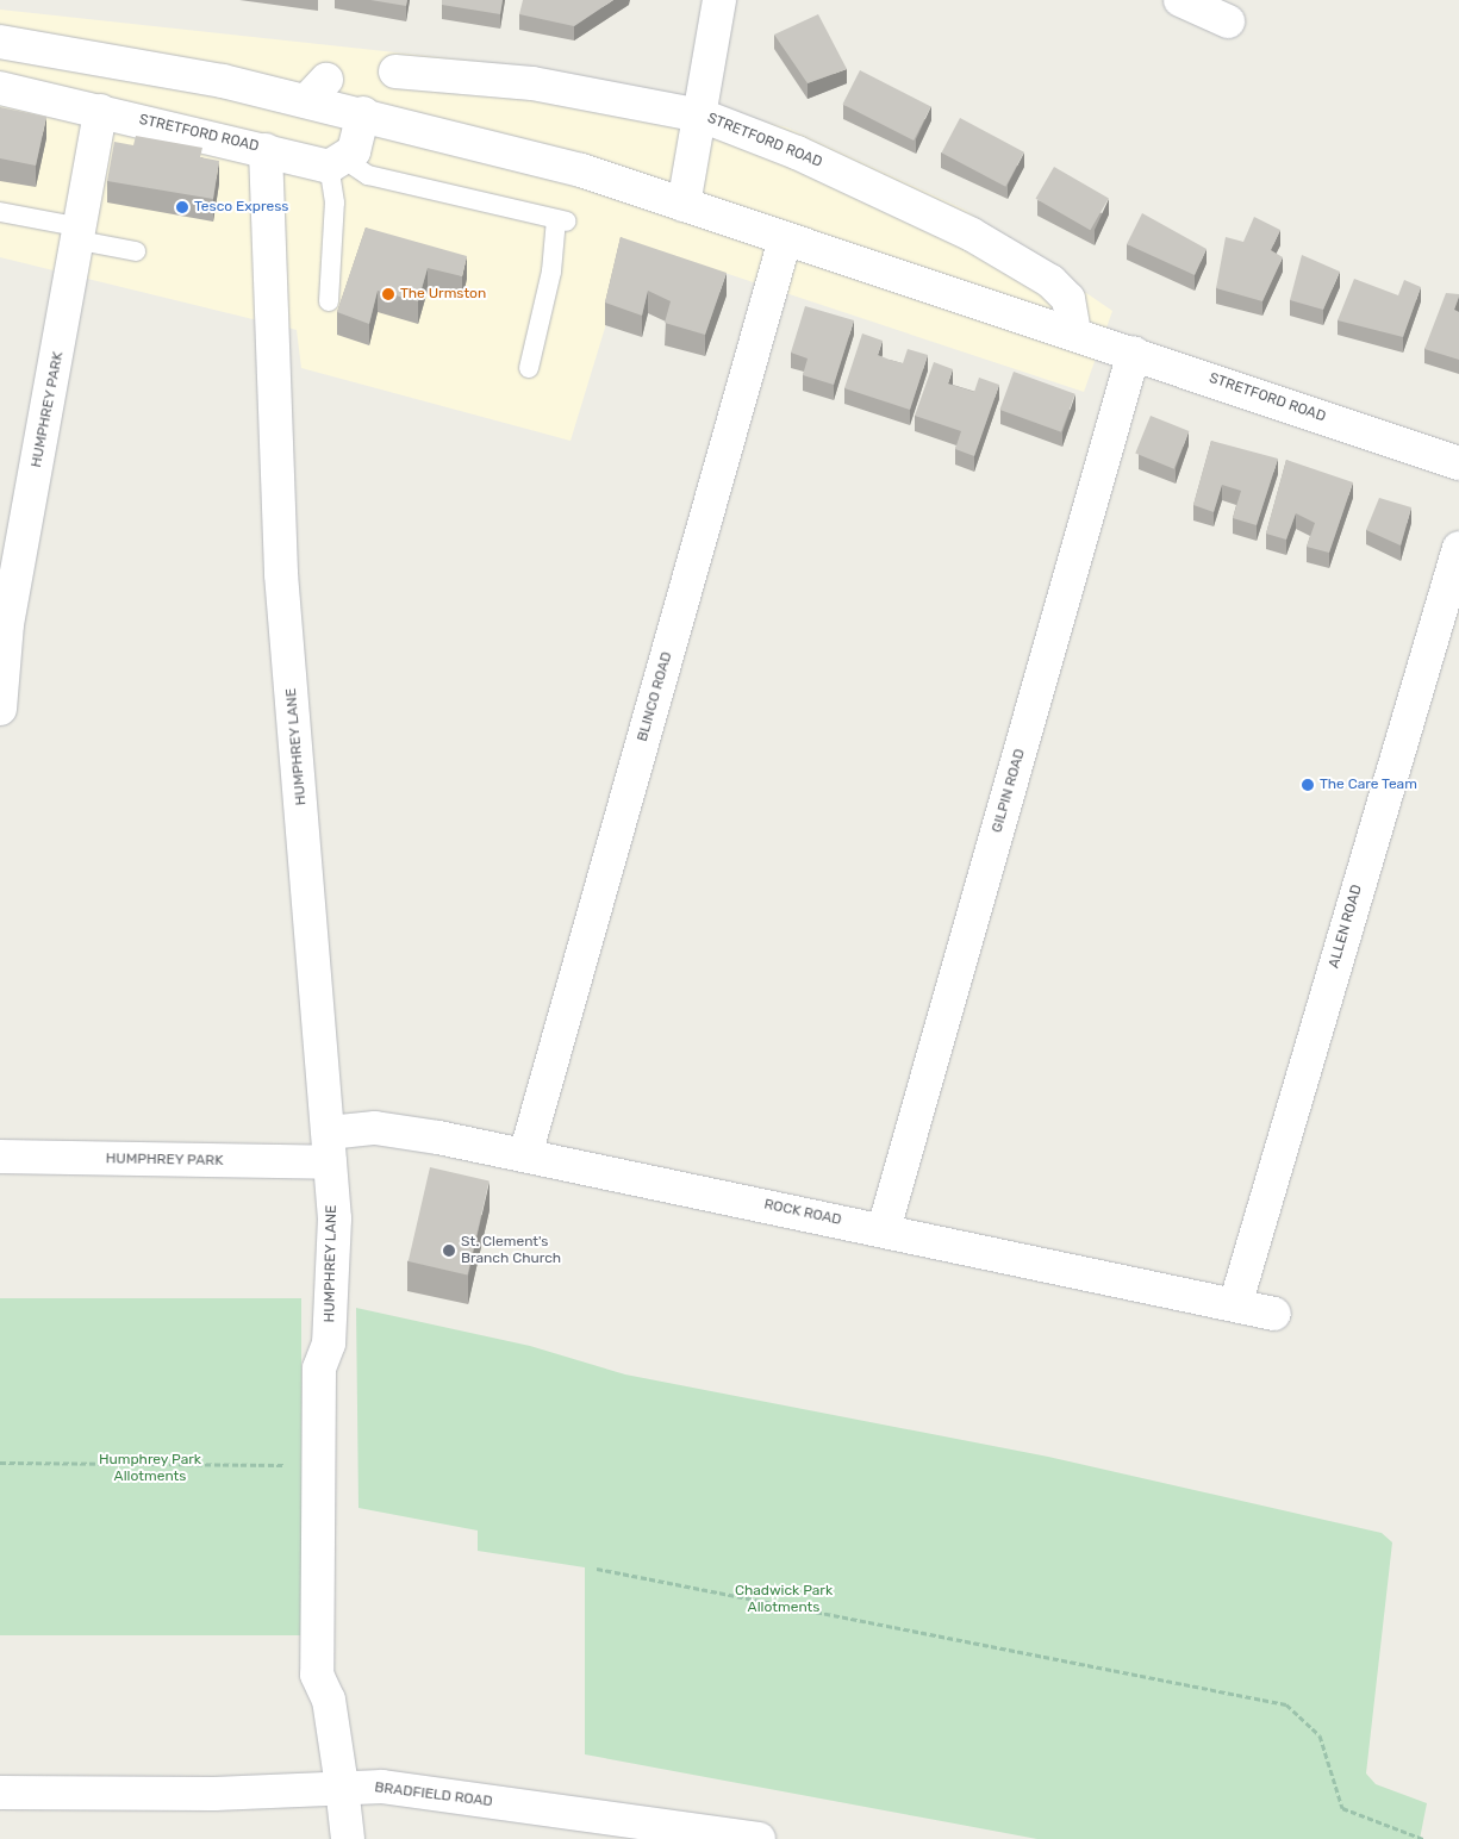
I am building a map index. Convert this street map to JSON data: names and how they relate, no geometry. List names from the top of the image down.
{
  "streets": {
    "street": [
      "STRETFORD ROAD",
      "HUMPHREY PARK",
      "BLINCO ROAD",
      "HUMPHREY LANE",
      "GILPIN ROAD",
      "ALLEN ROAD",
      "ROCK ROAD",
      "BRADFIELD ROAD"
    ]
  },
  "crossings": [
    ["STRETFORD ROAD", "HUMPHREY PARK"],
    ["STRETFORD ROAD", "BLINCO ROAD"],
    ["STRETFORD ROAD", "HUMPHREY LANE"],
    ["STRETFORD ROAD", "GILPIN ROAD"],
    ["HUMPHREY PARK", "HUMPHREY LANE"],
    ["HUMPHREY PARK", "ROCK ROAD"],
    ["BLINCO ROAD", "ROCK ROAD"],
    ["HUMPHREY LANE", "ROCK ROAD"],
    ["HUMPHREY LANE", "BRADFIELD ROAD"],
    ["GILPIN ROAD", "ROCK ROAD"],
    ["ALLEN ROAD", "ROCK ROAD"]
  ],
  "parks": ["Humphrey Park Allotments", "Chadwick Park Allotments"],
  "places": [
    "Tesco Express",
    "The Urmston",
    "The Care Team",
    "St. Clement's Branch Church"
  ]
}
